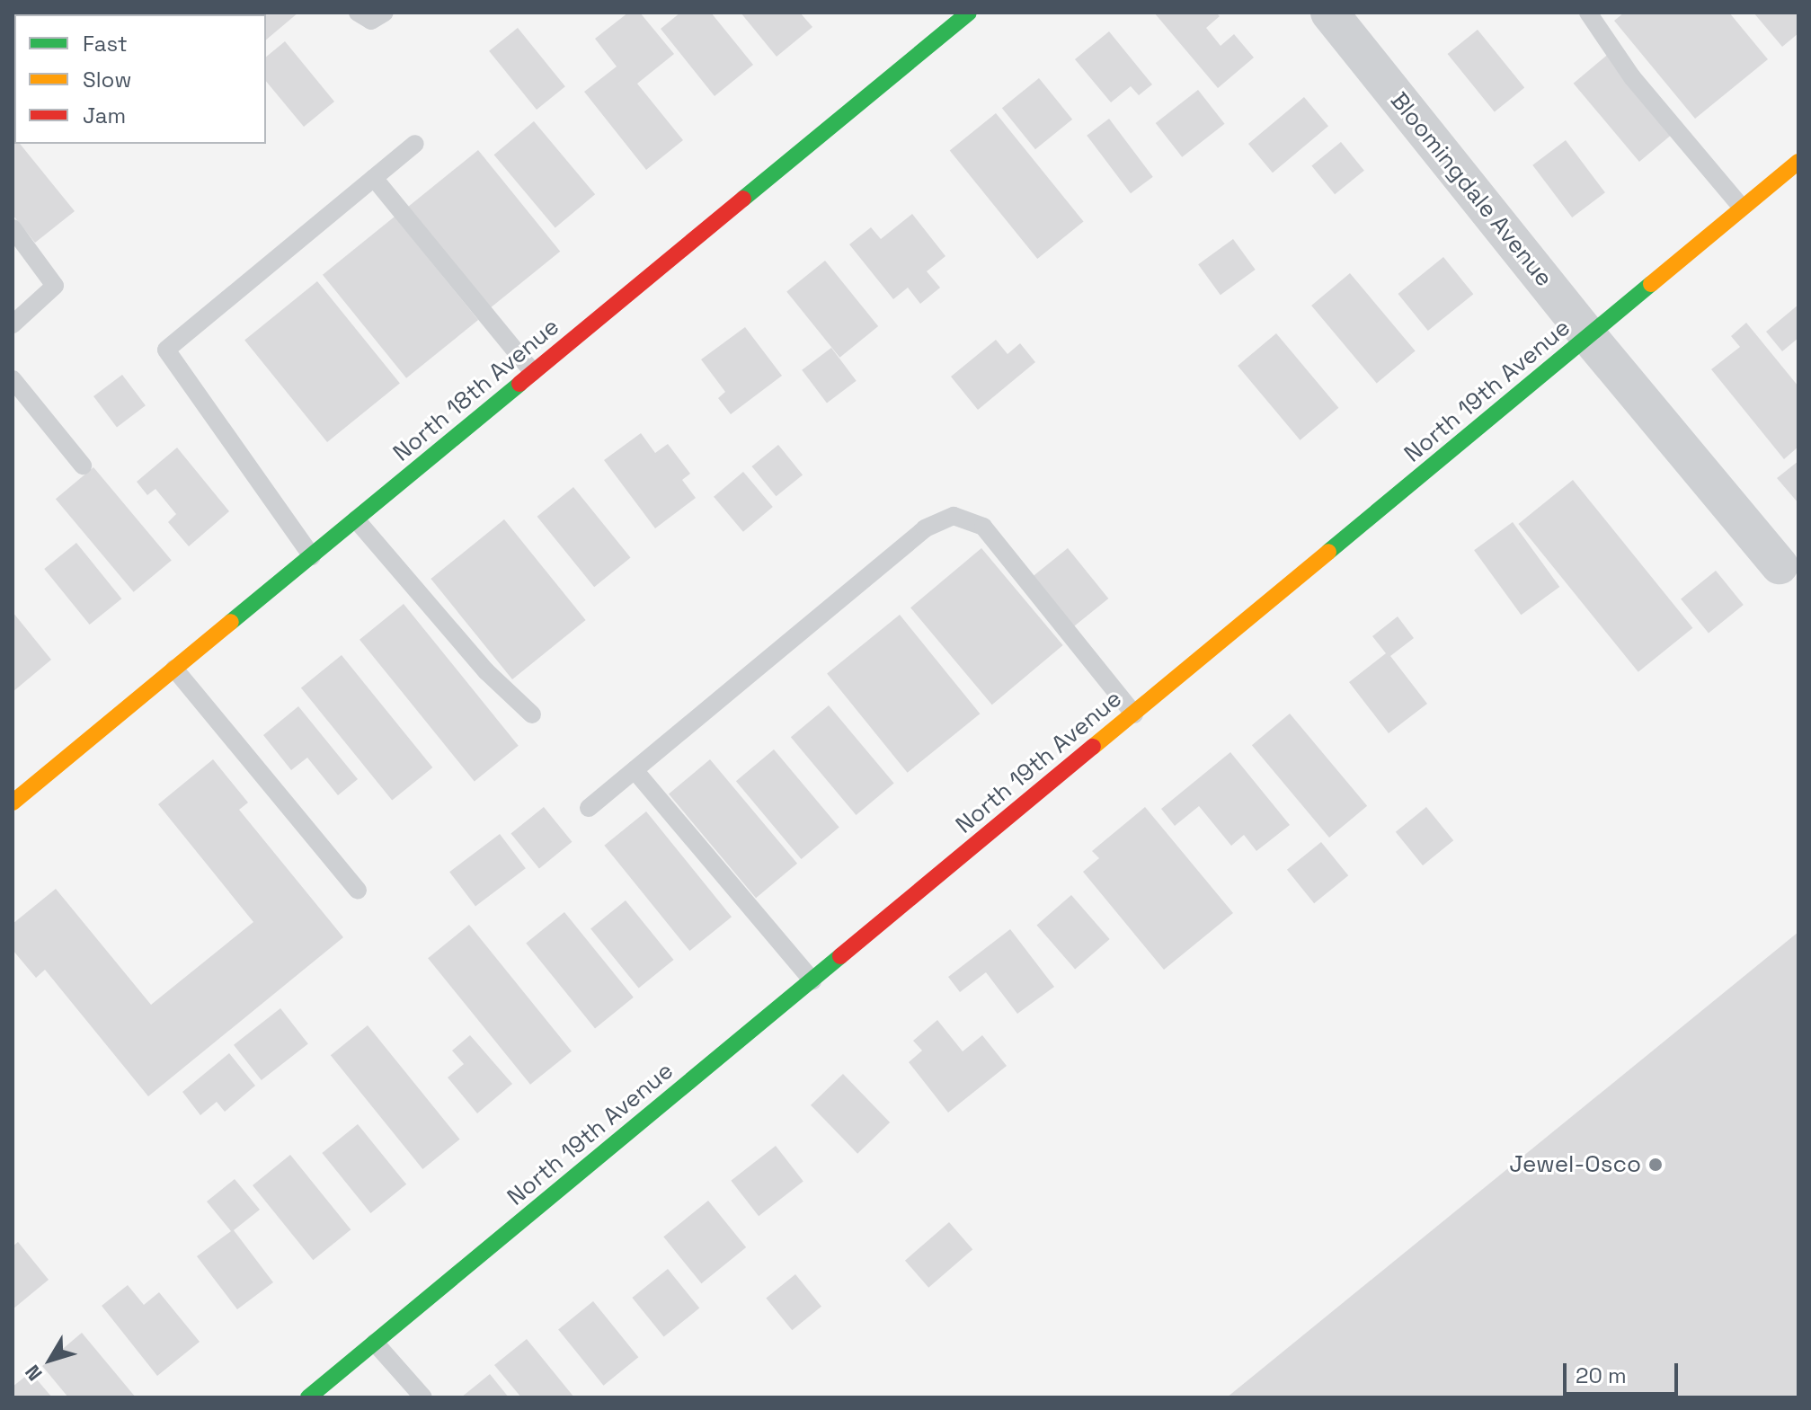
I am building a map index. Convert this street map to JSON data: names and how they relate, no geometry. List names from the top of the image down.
{
  "streets": {
    "street": ["Bloomingdale Avenue", "North 18th Avenue", "North 19th Avenue"]
  },
  "crossings": [
    ["Bloomingdale Avenue", "North 19th Avenue"]
  ],
  "places": ["Jewel-Osco"],
  "legend": ["Fast", "Slow", "Jam"],
  "scale_bar": "20 m",
  "north": "bottom left"
}
